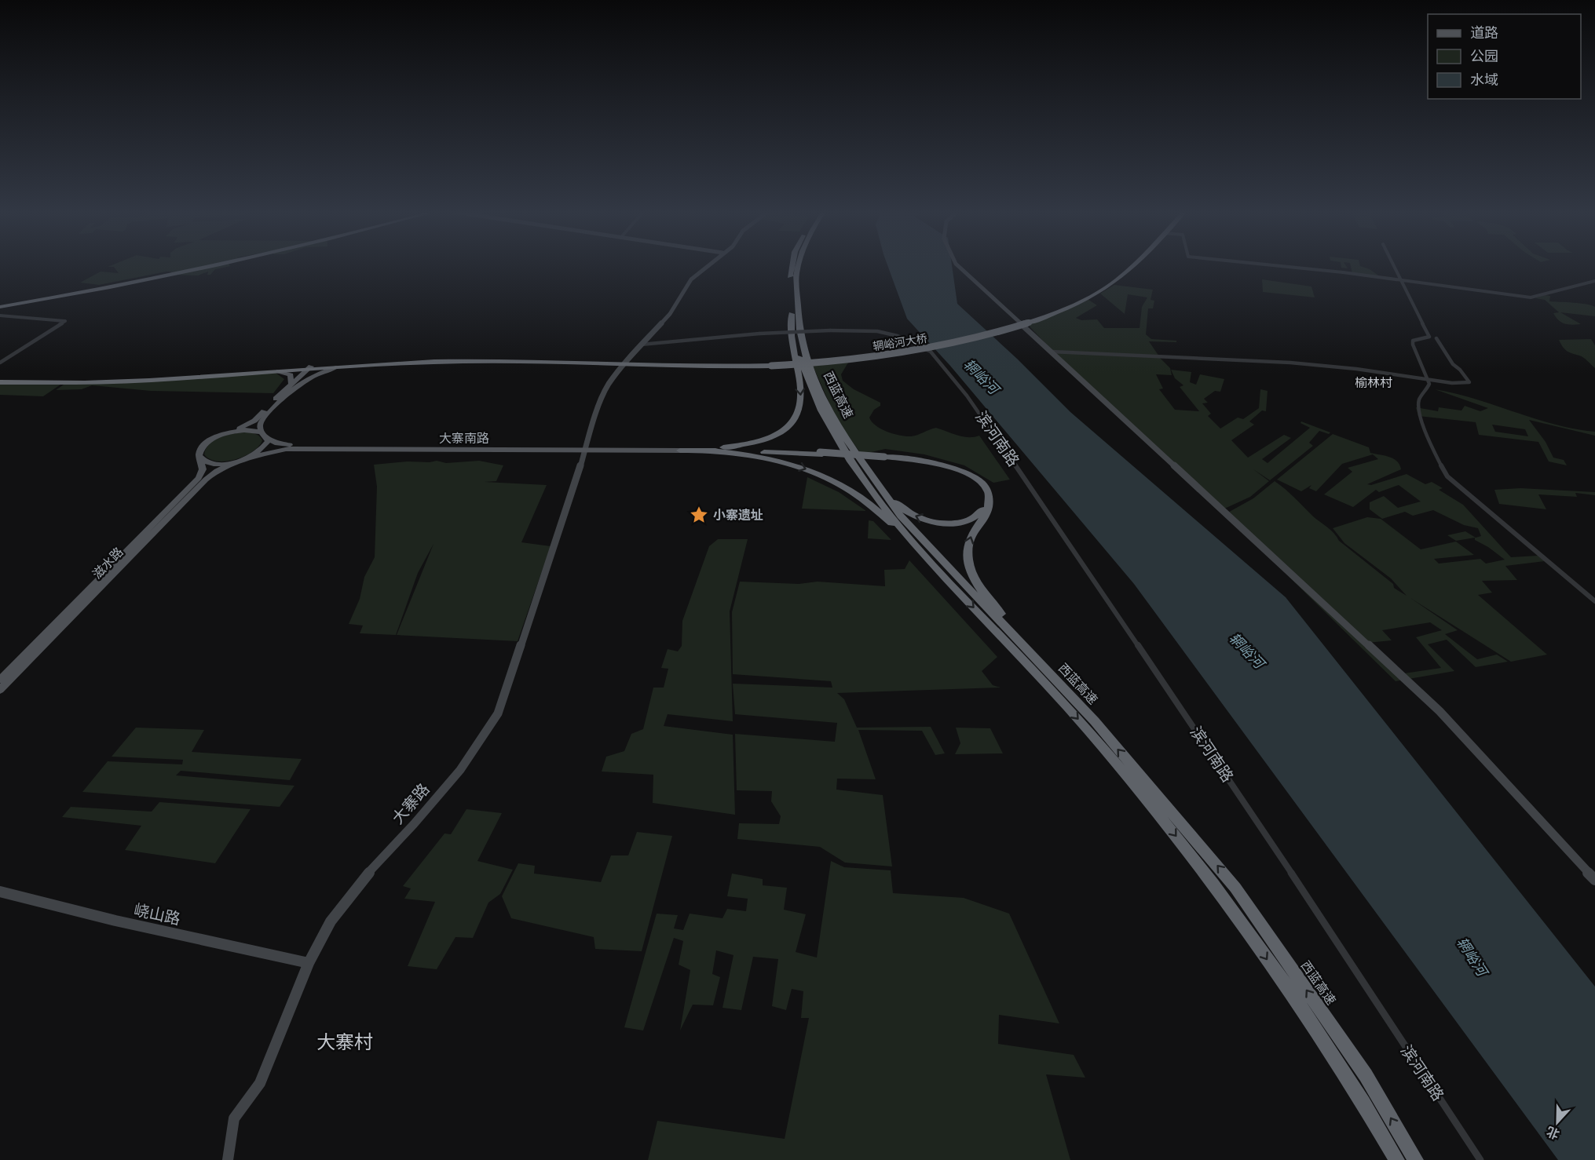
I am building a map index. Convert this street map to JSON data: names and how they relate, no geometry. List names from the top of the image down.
{
  "streets": {
    "highway": ["辋峪河大桥", "西蓝高速"],
    "main road": ["大寨南路", "滋水路"],
    "street": ["滨河南路", "大寨路", "峣山路"]
  },
  "crossings": [
    ["辋峪河大桥", "大寨路"],
    ["大寨南路", "大寨路"],
    ["滨河南路", "大寨路"],
    ["大寨路", "峣山路"]
  ],
  "districts": ["榆林村", "大寨村"],
  "water": ["辋峪河"],
  "places": {
    "place": ["小寨遗址"]
  },
  "legend": ["道路", "公园", "水域"],
  "north": "bottom"
}
